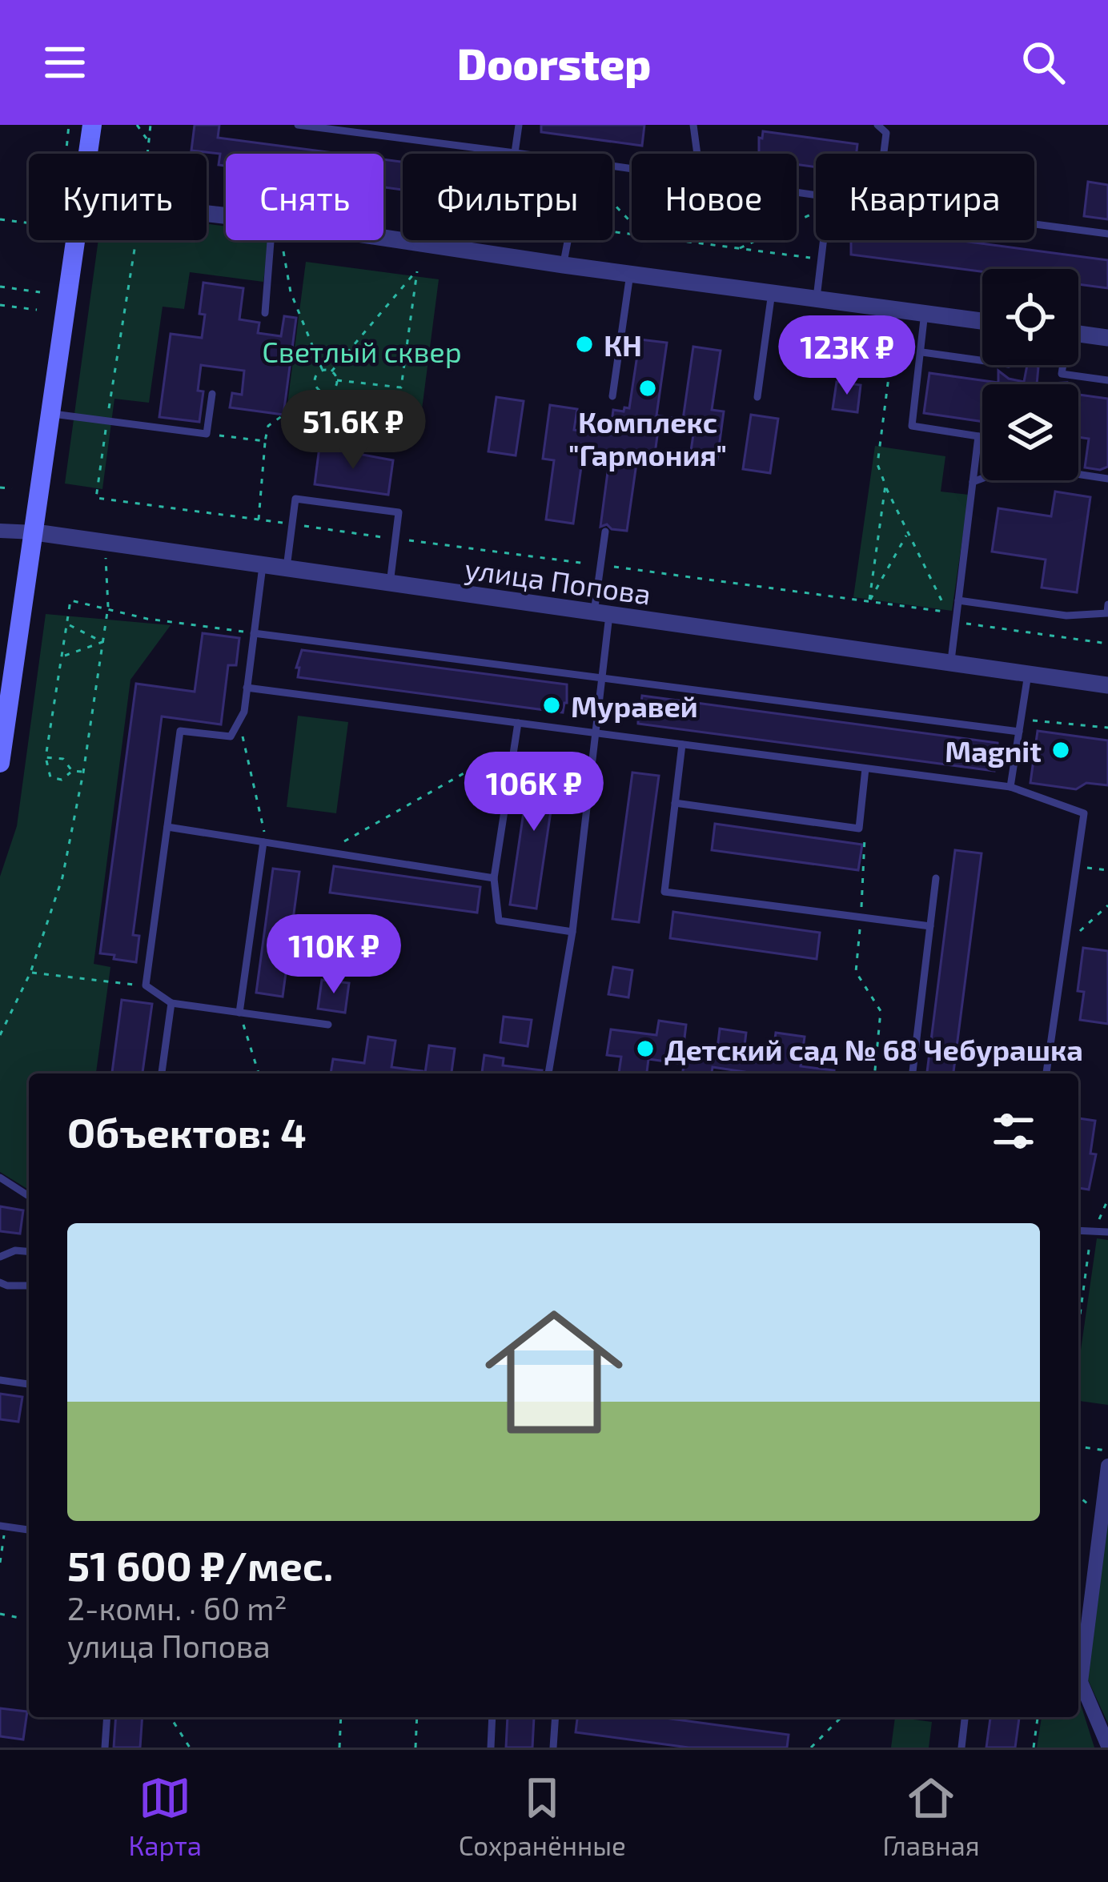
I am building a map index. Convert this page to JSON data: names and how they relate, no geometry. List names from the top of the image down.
{
  "streets": {
    "street": ["улица Попова"]
  },
  "parks": ["Светлый сквер"],
  "places": [
    "КН",
    "Комплекс \"Гармония\"",
    "Муравей",
    "Magnit",
    "Детский сад № 68 Чебурашка"
  ],
  "page": {
    "header": "Doorstep",
    "chip": [
      "Купить",
      "Снять",
      "Фильтры",
      "Новое",
      "Квартира"
    ],
    "price": [
      "123K ₽",
      "51.6K ₽",
      "106K ₽",
      "110K ₽"
    ],
    "heading": "Объектов: 4",
    "list": [
      {
        "name": "51 600 ₽/мес.",
        "note": "2-комн. · 60 m² · улица Попова"
      }
    ],
    "tabs": ["Карта", "Сохранённые", "Главная"]
  }
}
